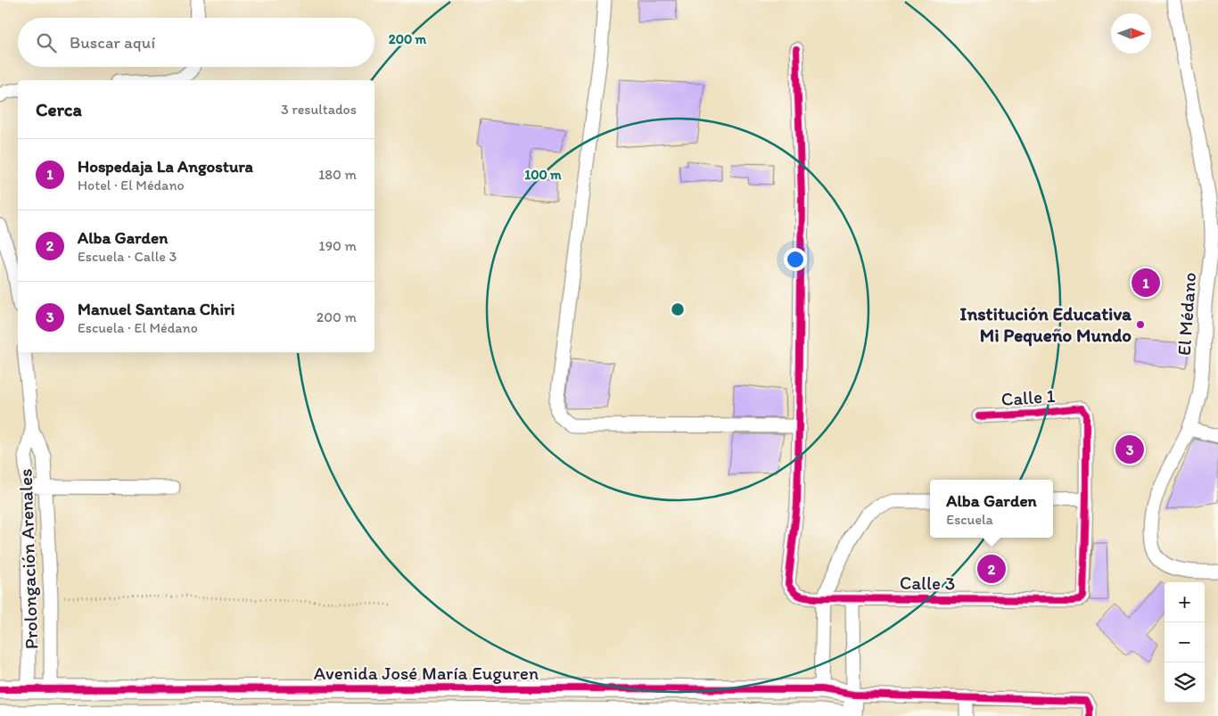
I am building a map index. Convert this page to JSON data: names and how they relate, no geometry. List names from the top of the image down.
{
  "streets": {
    "street": [
      "El Médano",
      "Calle 1",
      "Prolongación Arenales",
      "Calle 3",
      "Avenida José María Euguren"
    ]
  },
  "crossings": [
    ["Calle 1", "Calle 3"],
    ["Prolongación Arenales", "Avenida José María Euguren"]
  ],
  "places": ["Institución Educativa Mi Pequeño Mundo"],
  "north": "right",
  "page": {
    "search": "Buscar aquí",
    "heading": ["Cerca", "3 resultados"],
    "list": [
      {
        "mark": "1",
        "name": "Hospedaja La Angostura",
        "note": "Hotel · El Médano",
        "value": "180 m"
      },
      {
        "mark": "2",
        "name": "Alba Garden",
        "note": "Escuela · Calle 3",
        "value": "190 m"
      },
      {
        "mark": "3",
        "name": "Manuel Santana Chiri",
        "note": "Escuela · El Médano",
        "value": "200 m"
      }
    ],
    "pins": ["1", "3", "2"],
    "popup": ["Alba Garden", "Escuela"],
    "map_buttons": ["+", "−"]
  },
  "rings": ["200 m", "100 m"]
}
